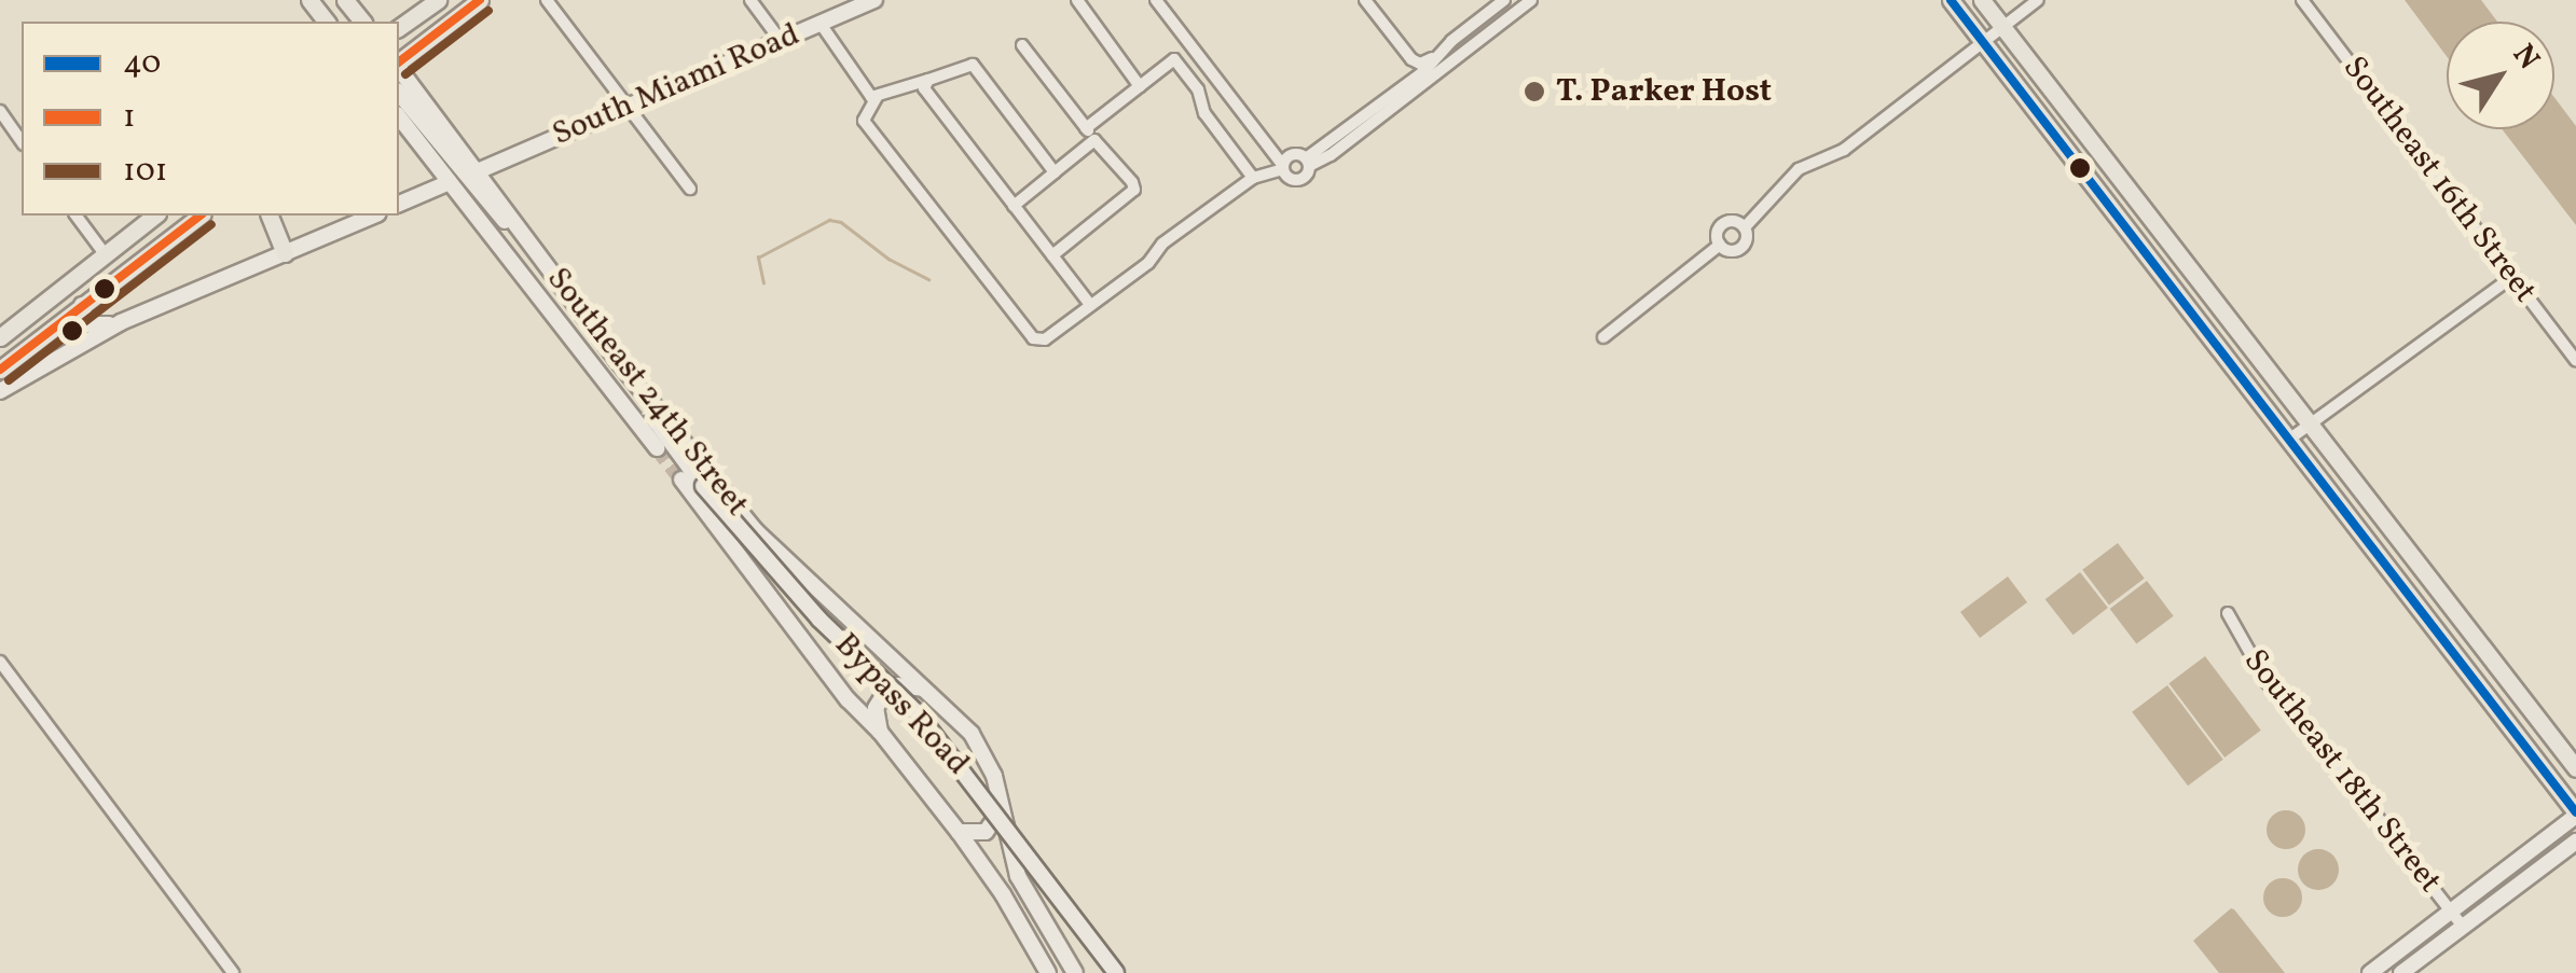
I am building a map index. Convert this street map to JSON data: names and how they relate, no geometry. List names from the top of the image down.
{
  "streets": {
    "street": [
      "South Miami Road",
      "Southeast 16th Street",
      "Southeast 24th Street",
      "Bypass Road",
      "Southeast 18th Street"
    ]
  },
  "crossings": [
    ["South Miami Road", "Southeast 24th Street"],
    ["Southeast 24th Street", "Bypass Road"]
  ],
  "places": ["T. Parker Host"],
  "lines": ["transit line 40", "transit line 1", "transit line 101"],
  "legend": ["40", "1", "101"],
  "north": "top right"
}
